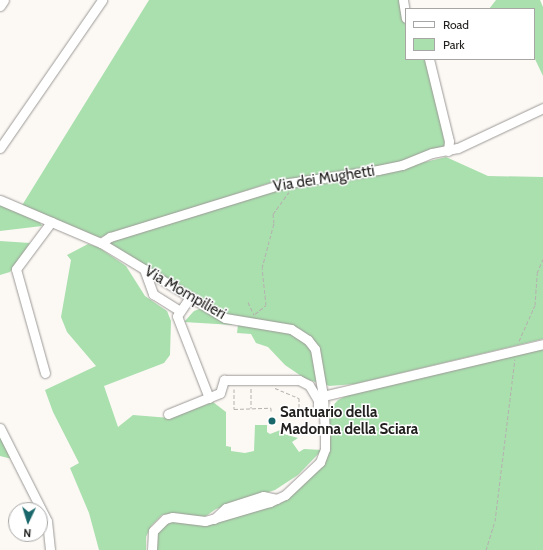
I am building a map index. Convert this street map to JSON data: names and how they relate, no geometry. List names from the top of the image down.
{
  "streets": {
    "street": ["Via dei Mughetti", "Via Mompilieri"]
  },
  "crossings": [
    ["Via dei Mughetti", "Via Mompilieri"]
  ],
  "places": ["Santuario della Madonna della Sciara"],
  "legend": ["Road", "Park"],
  "north": "bottom"
}
